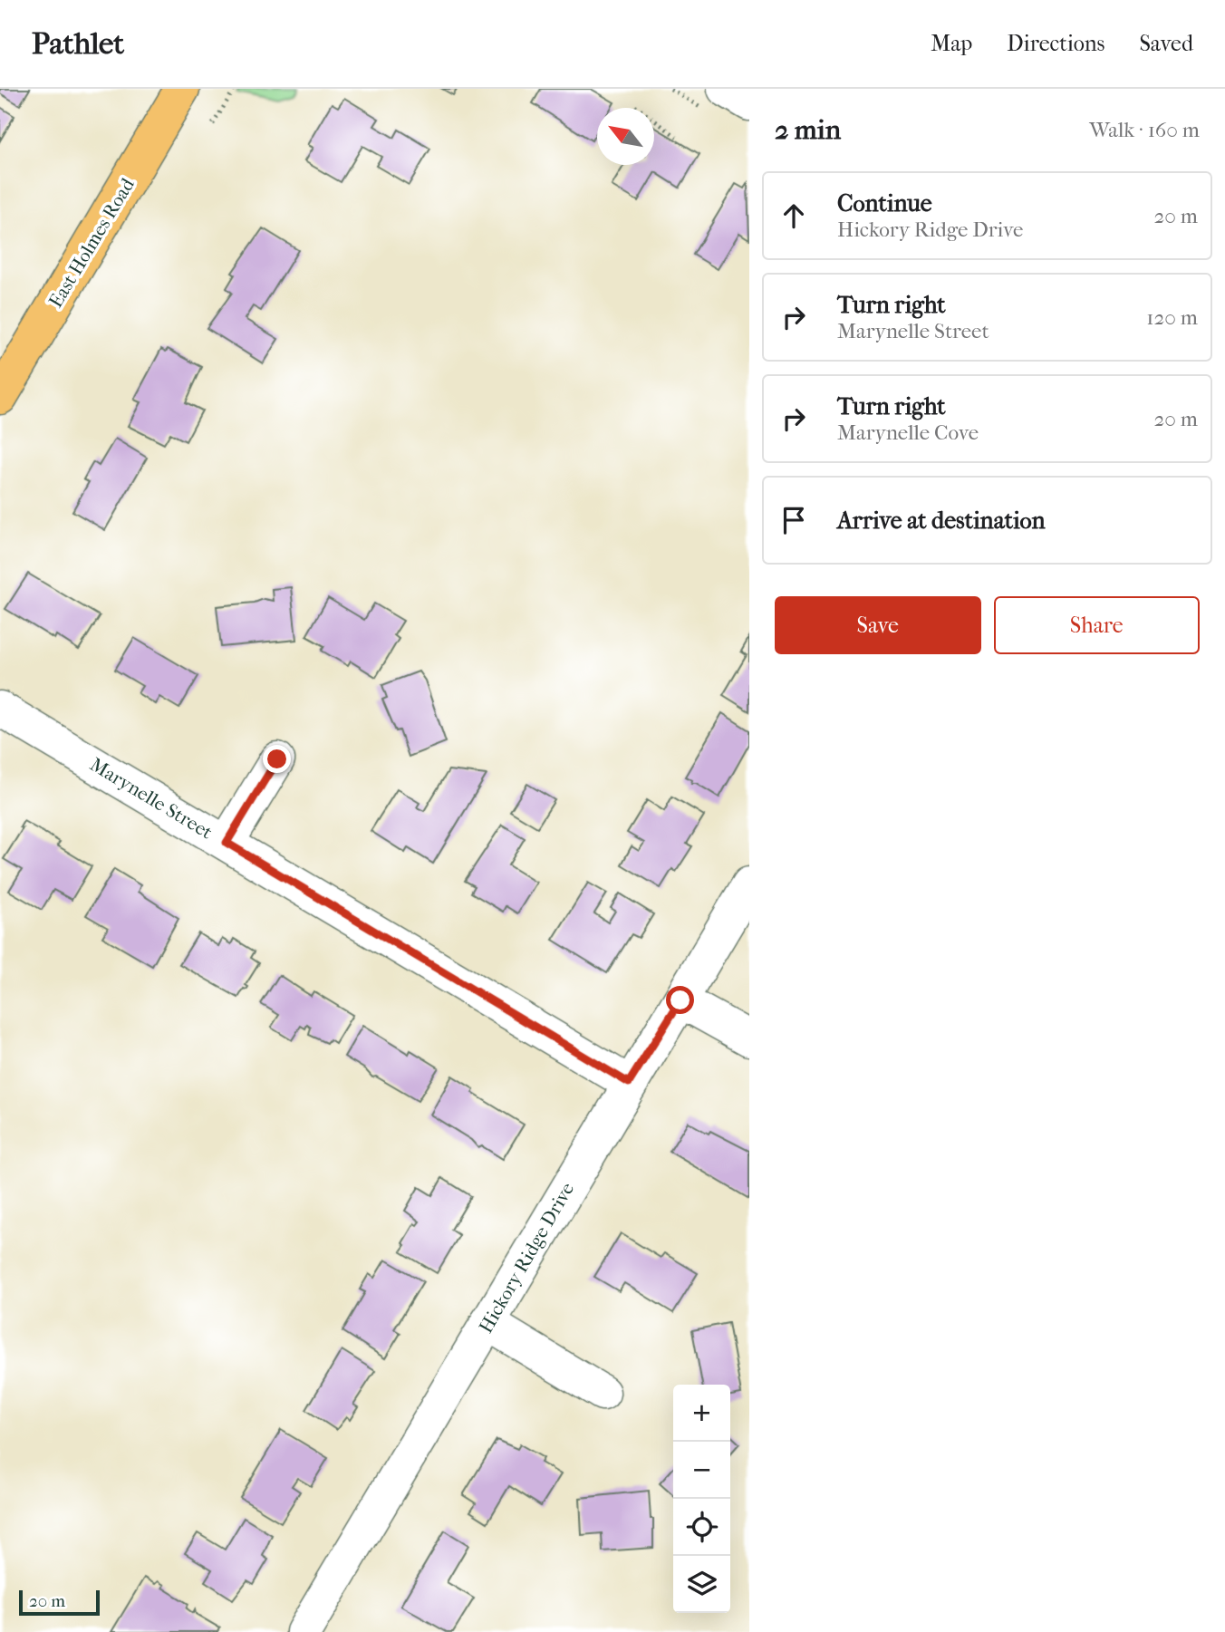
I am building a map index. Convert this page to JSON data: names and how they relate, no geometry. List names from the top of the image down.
{
  "streets": {
    "main road": ["East Holmes Road"],
    "street": ["Marynelle Street", "Hickory Ridge Drive"]
  },
  "crossings": [
    ["Marynelle Street", "Hickory Ridge Drive"]
  ],
  "scale_bar": "20 m",
  "north": "top left",
  "page": {
    "header": "Pathlet",
    "nav": ["Map", "Directions", "Saved"],
    "heading": ["2 min", "Walk · 160 m"],
    "list": [
      ["Continue", "Hickory Ridge Drive", "20 m"],
      ["Turn right", "Marynelle Street", "120 m"],
      ["Turn right", "Marynelle Cove", "20 m"],
      "Arrive at destination"
    ],
    "buttons": ["Save", "Share"],
    "map_buttons": ["+", "−"],
    "scale": "20 m"
  }
}
